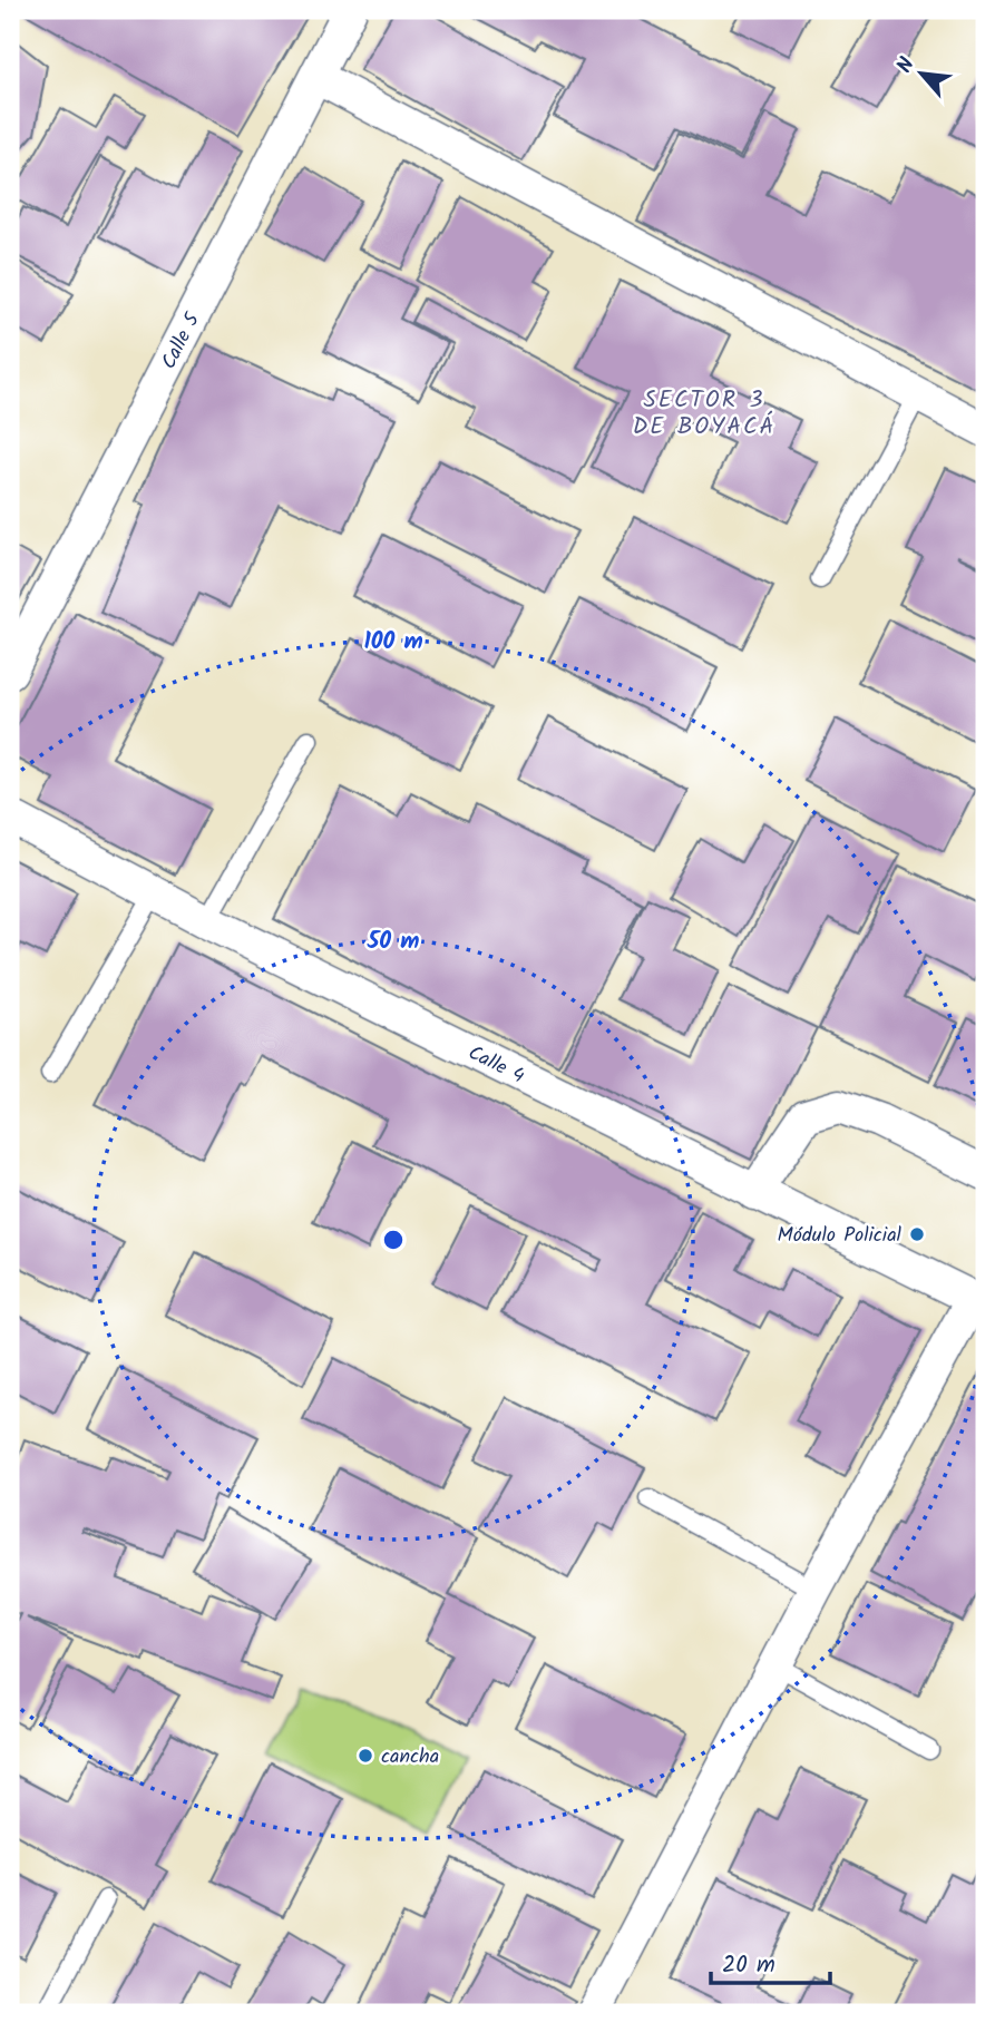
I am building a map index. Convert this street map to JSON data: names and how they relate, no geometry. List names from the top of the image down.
{
  "streets": {
    "street": ["Calle 5", "Calle 4"]
  },
  "districts": ["SECTOR 3 DE BOYACÁ"],
  "places": ["Módulo Policial", "cancha"],
  "scale_bar": "20 m",
  "north": "top left",
  "rings": ["100 m", "50 m"]
}
